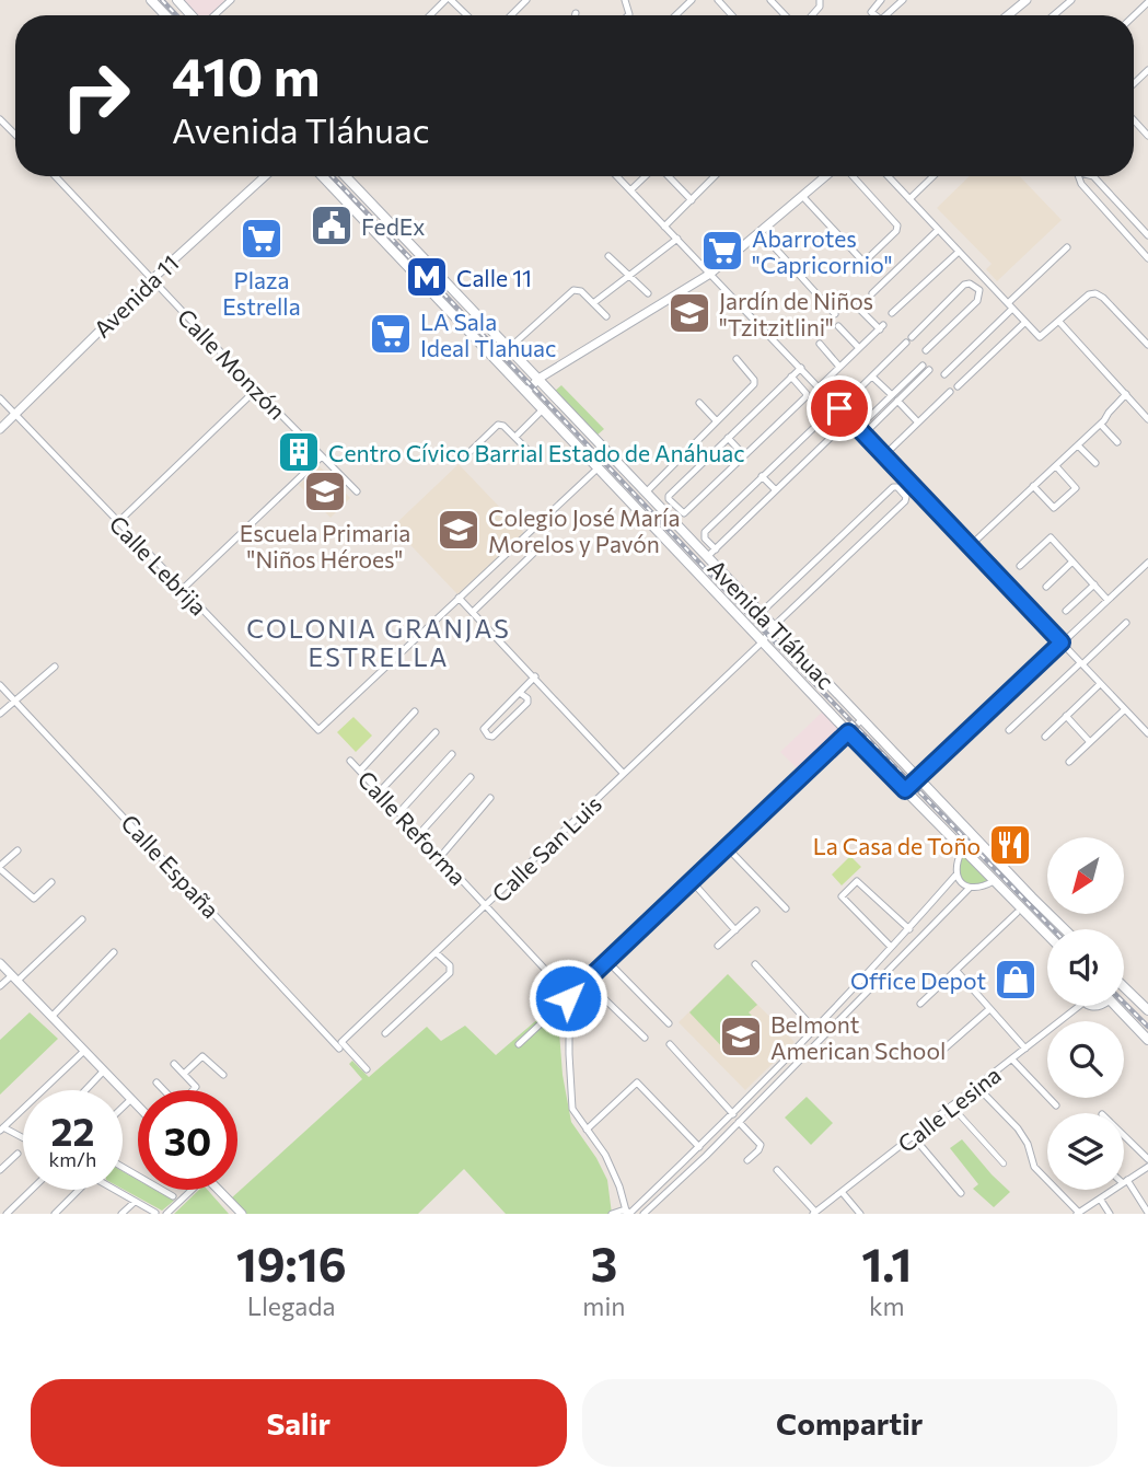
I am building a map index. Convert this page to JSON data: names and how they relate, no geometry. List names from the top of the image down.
{
  "streets": {
    "main road": ["Avenida Tláhuac"],
    "street": [
      "Avenida 11",
      "Calle Monzón",
      "Calle Lebrija",
      "Calle Reforma",
      "Calle San Luis",
      "Calle España",
      "Calle Lesina"
    ]
  },
  "crossings": [
    ["Avenida 11", "Calle Monzón"],
    ["Avenida 11", "Calle Lebrija"],
    ["Avenida Tláhuac", "Calle San Luis"],
    ["Calle Reforma", "Calle San Luis"],
    ["Calle San Luis", "Calle España"]
  ],
  "districts": ["COLONIA GRANJAS ESTRELLA"],
  "places": {
    "public building": ["FedEx"],
    "supermarket": ["Plaza Estrella", "Abarrotes \"Capricornio\"", "LA Sala Ideal Tlahuac"],
    "metro station": ["Calle 11"],
    "school or university": [
      "Jardín de Niños \"Tzitzitlini\"",
      "Escuela Primaria \"Niños Héroes\"",
      "Colegio José María Morelos y Pavón",
      "Belmont American School"
    ],
    "building": ["Centro Cívico Barrial Estado de Anáhuac"],
    "restaurant": ["La Casa de Toño"],
    "shop": ["Office Depot"]
  },
  "north": "bottom left",
  "page": {
    "turn": ["410 m", "Avenida Tláhuac"],
    "speed": "22 km/h",
    "limit": "30",
    "eta": [
      "19:16",
      "Llegada",
      "3",
      "min",
      "1.1",
      "km"
    ],
    "buttons": ["Salir", "Compartir"]
  }
}
